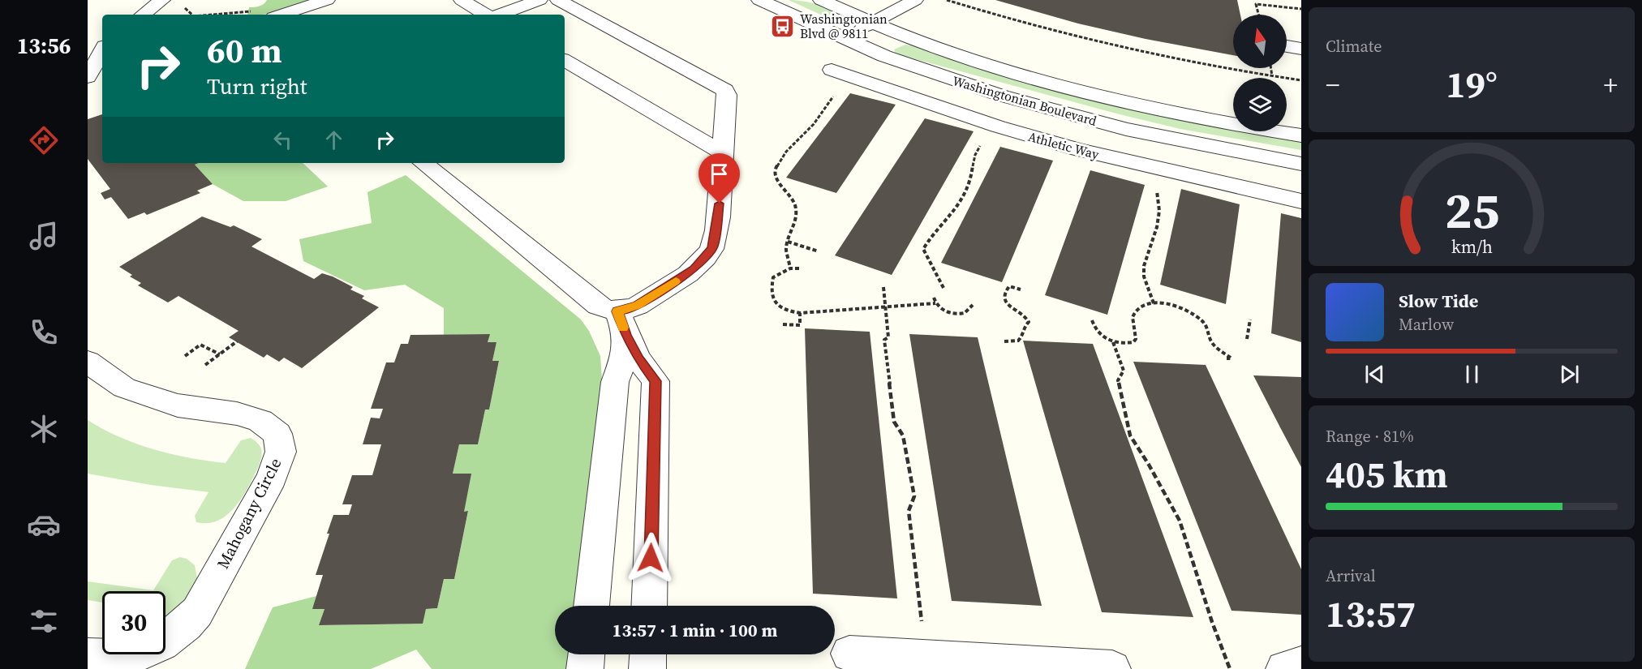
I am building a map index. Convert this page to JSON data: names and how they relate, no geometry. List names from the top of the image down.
{
  "streets": {
    "street": ["Washingtonian Boulevard", "Athletic Way", "Mahogany Circle"]
  },
  "places": {
    "bus stop": ["Washingtonian Blvd @ 9811"]
  },
  "north": "top",
  "page": {
    "tabs": "13:56",
    "tile": [
      "Climate",
      ["Range · 81%", "405 km"],
      ["Arrival", "13:57"]
    ],
    "turn": ["60 m", "Turn right"],
    "heat": ["−", "19°", "+"],
    "song": ["Slow Tide", "Marlow"],
    "limit": "30",
    "trip": "13:57 · 1 min · 100 m",
    "gauge": ["25", "km/h"]
  }
}
